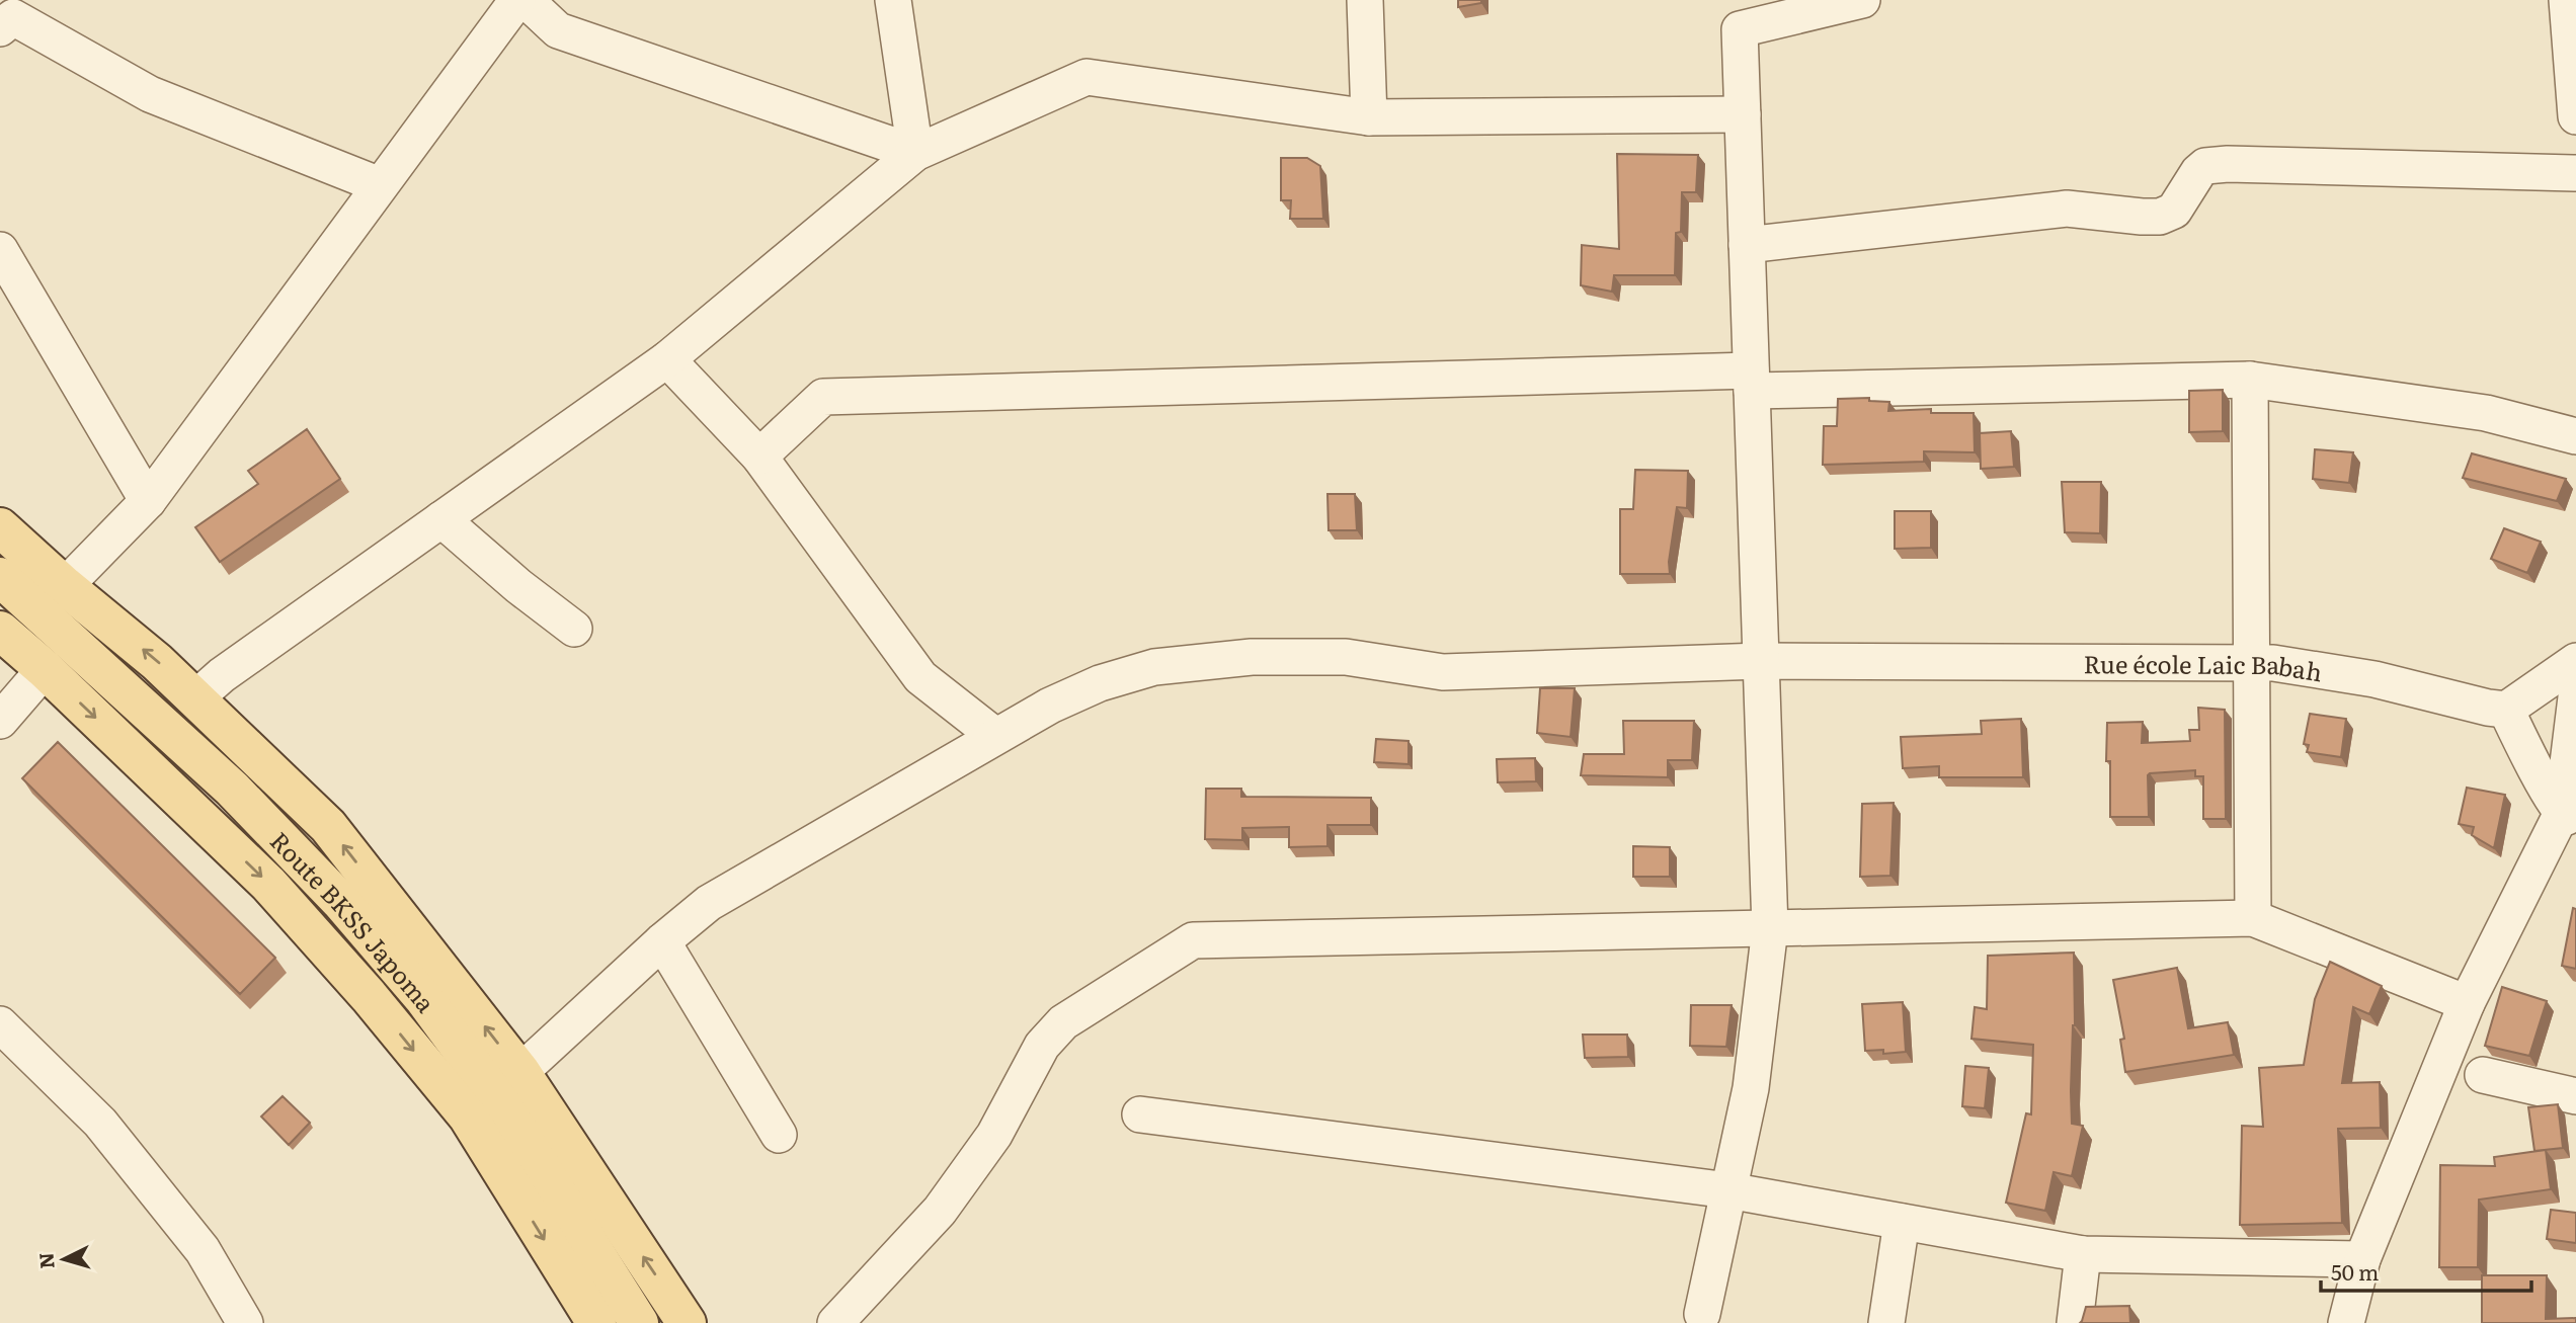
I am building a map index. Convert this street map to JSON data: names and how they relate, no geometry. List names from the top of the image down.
{
  "streets": {
    "main road": ["Route BKSS Japoma"],
    "street": ["Rue école Laic Babah"]
  },
  "scale_bar": "50 m",
  "north": "left"
}
